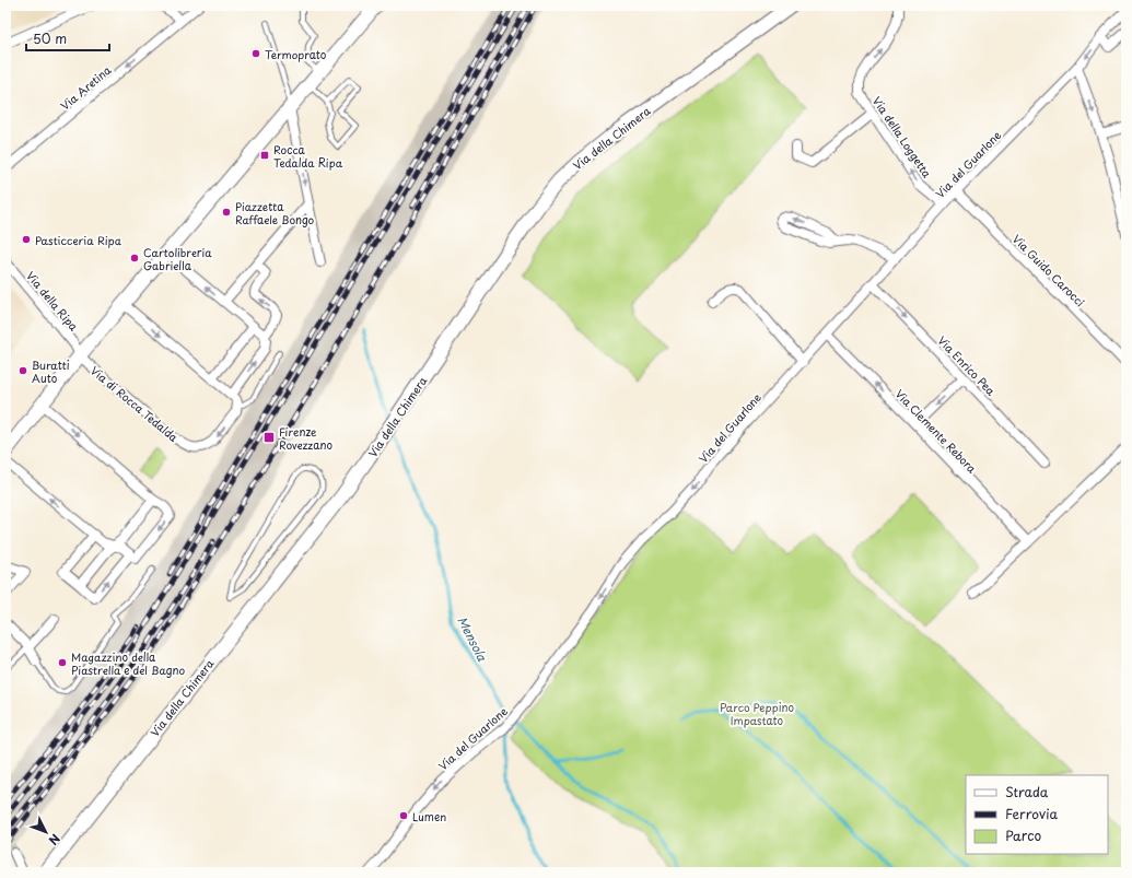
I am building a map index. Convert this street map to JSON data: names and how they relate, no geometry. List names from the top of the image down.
{
  "streets": {
    "street": [
      "Via Aretina",
      "Via della Loggetta",
      "Via della Chimera",
      "Via del Guarlone",
      "Via Guido Carocci",
      "Via della Ripa",
      "Via Enrico Pea",
      "Via di Rocca Tedalda",
      "Via Clemente Rebora"
    ]
  },
  "crossings": [
    ["Via della Loggetta", "Via del Guarlone"],
    ["Via del Guarlone", "Via Guido Carocci"],
    ["Via del Guarlone", "Via Enrico Pea"],
    ["Via del Guarlone", "Via Clemente Rebora"],
    ["Via della Ripa", "Via di Rocca Tedalda"]
  ],
  "one_way": [
    "Via Aretina",
    "Via della Loggetta",
    "Via del Guarlone",
    "Via Enrico Pea",
    "Via Clemente Rebora"
  ],
  "water": ["Mensola"],
  "parks": ["Parco Peppino Impastato"],
  "places": {
    "other": [
      "Termoprato",
      "Piazzetta Raffaele Bongo",
      "Pasticceria Ripa",
      "Cartolibreria Gabriella",
      "Buratti Auto",
      "Magazzino della Piastrella e del Bagno",
      "Lumen"
    ],
    "transit": ["Rocca Tedalda Ripa", "Firenze Rovezzano"]
  },
  "legend": ["Strada", "Ferrovia", "Parco"],
  "scale_bar": "50 m",
  "north": "bottom right"
}
